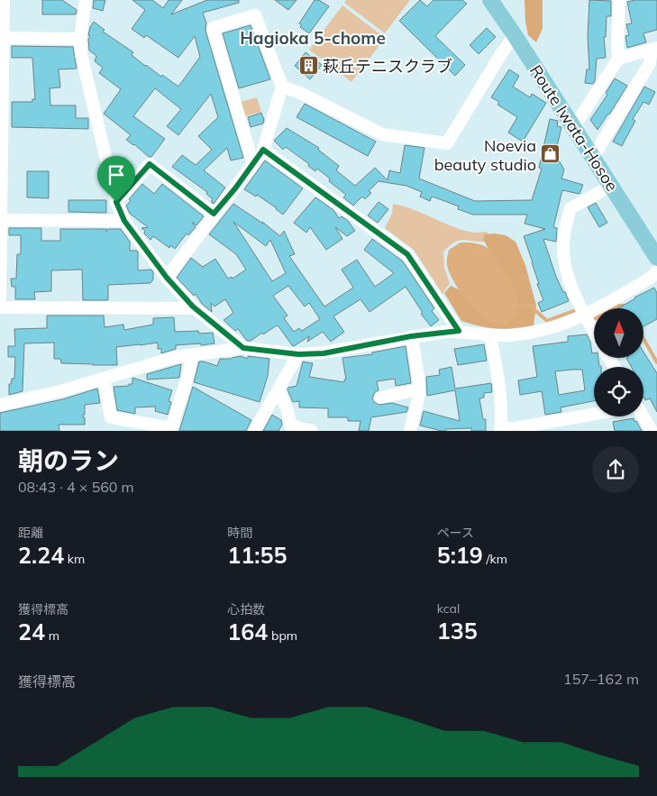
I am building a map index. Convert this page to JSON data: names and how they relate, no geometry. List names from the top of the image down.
{
  "streets": {
    "main road": ["Route Iwata-Hosoe"]
  },
  "districts": ["Hagioka 5-chome"],
  "places": {
    "building": ["萩丘テニスクラブ"],
    "shop": ["Noevia beauty studio"]
  },
  "north": "top",
  "page": {
    "heading": ["朝のラン", "08:43 · 4 × 560 m"],
    "stats": [
      ["距離", "2.24 km"],
      ["時間", "11:55"],
      ["ペース", "5:19 /km"],
      ["獲得標高", "24 m"],
      ["心拍数", "164 bpm"],
      ["kcal", "135"]
    ],
    "chart": ["獲得標高", "157–162 m"]
  }
}
